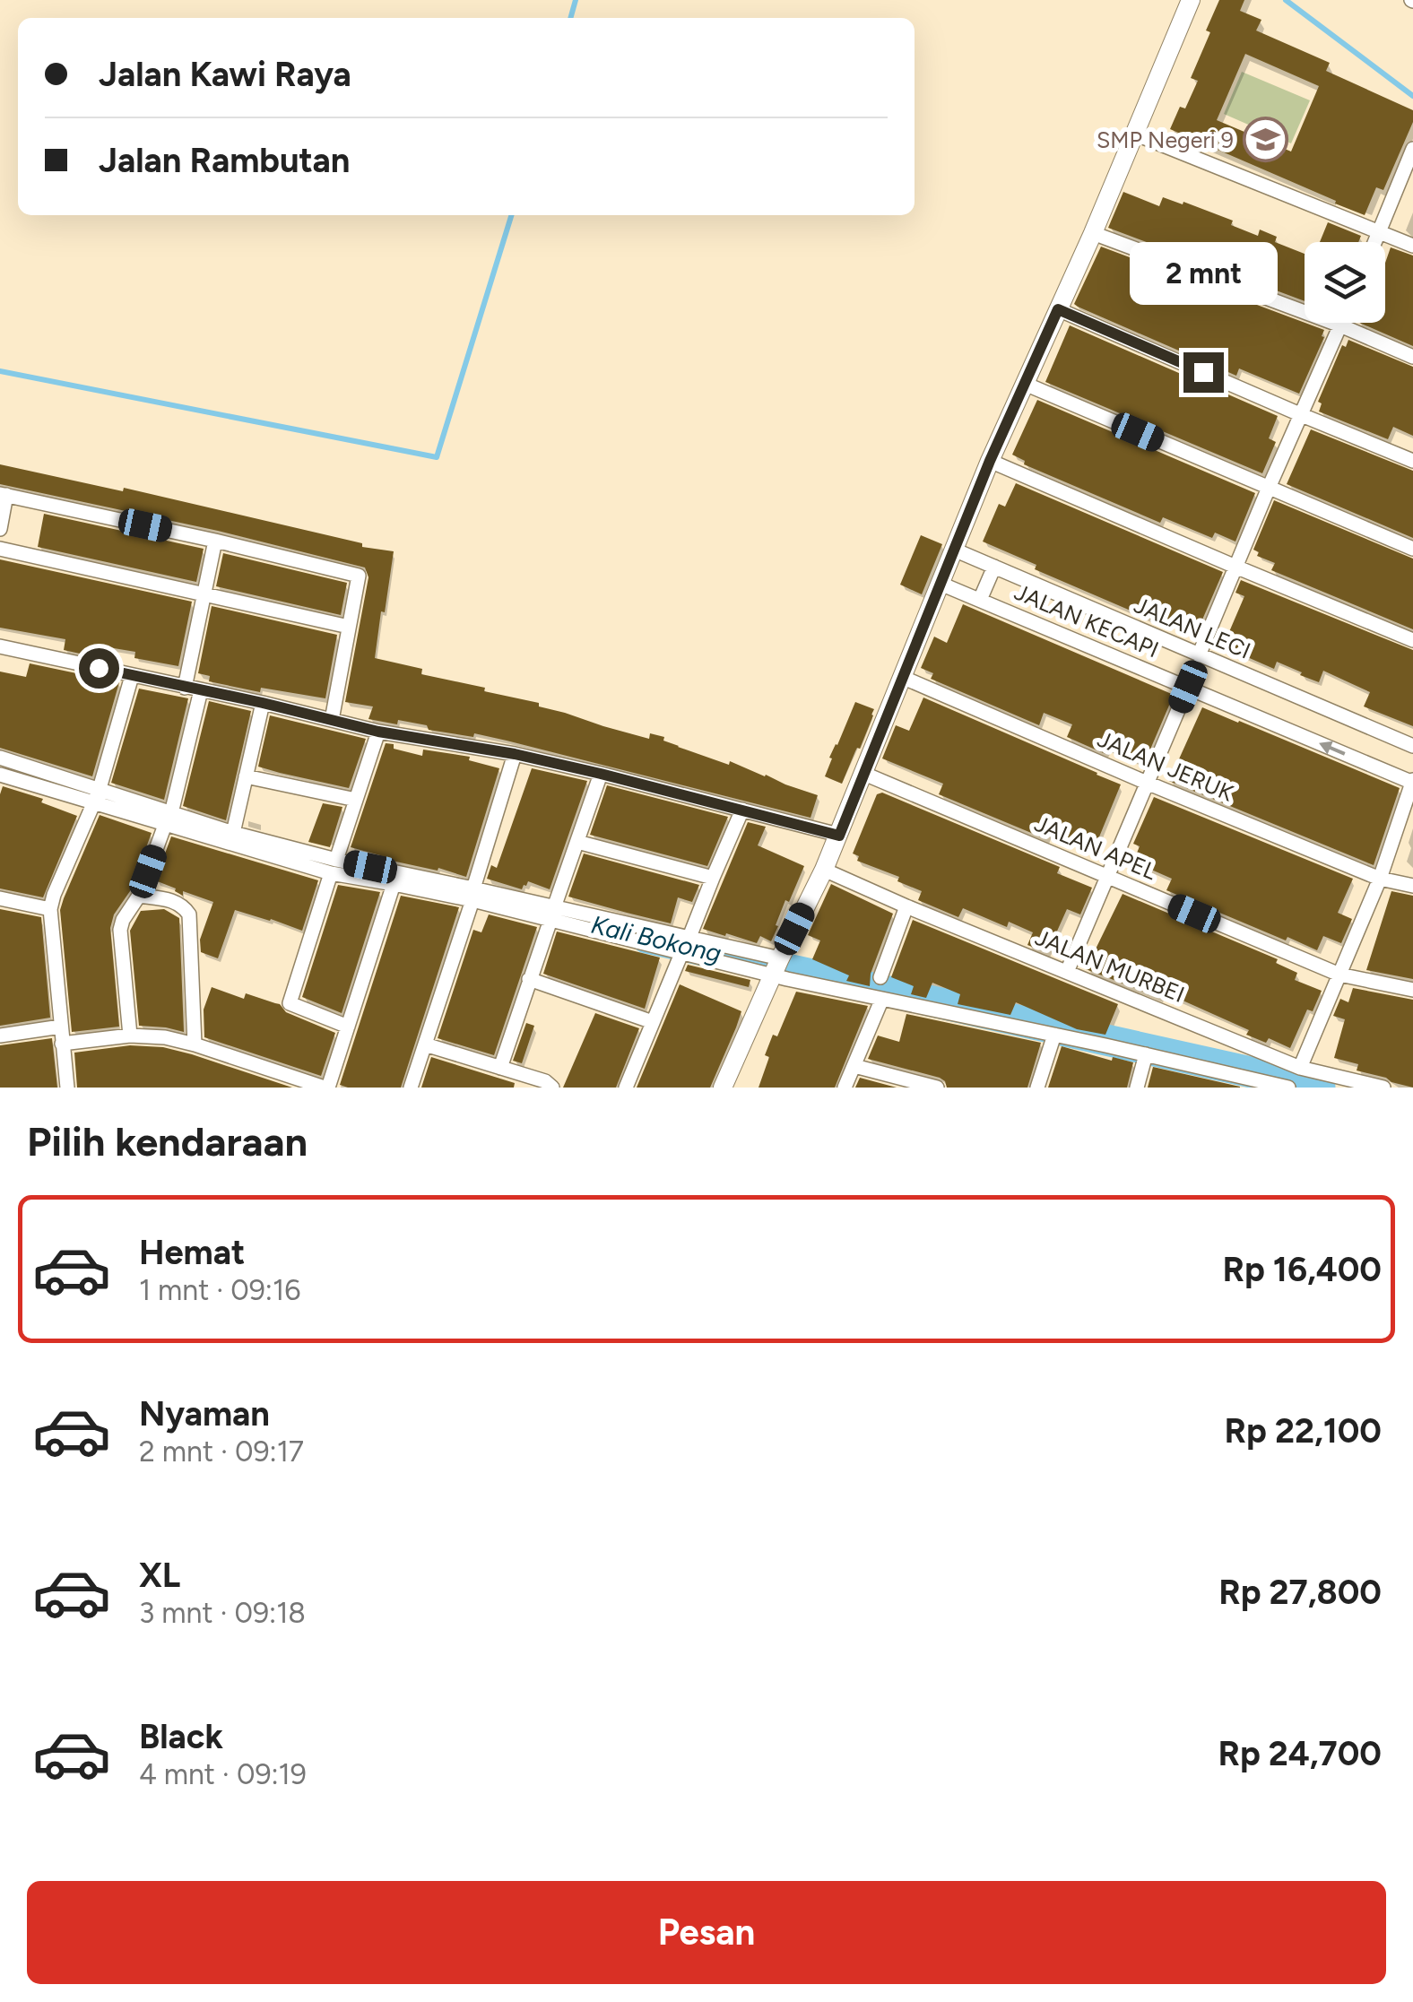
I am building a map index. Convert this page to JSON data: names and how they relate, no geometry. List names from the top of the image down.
{
  "streets": {
    "street": [
      "JALAN KECAPI",
      "JALAN LECI",
      "JALAN JERUK",
      "JALAN APEL",
      "JALAN MURBEI"
    ]
  },
  "one_way": ["JALAN KECAPI"],
  "water": ["Kali Bokong"],
  "places": {
    "school or university": ["SMP Negeri 9"]
  },
  "page": {
    "banner": ["Jalan Kawi Raya", "Jalan Rambutan"],
    "bubble": "2 mnt",
    "heading": "Pilih kendaraan",
    "list": [
      {
        "name": "Hemat",
        "note": "1 mnt · 09:16",
        "value": "Rp 16,400"
      },
      {
        "name": "Nyaman",
        "note": "2 mnt · 09:17",
        "value": "Rp 22,100"
      },
      {
        "name": "XL",
        "note": "3 mnt · 09:18",
        "value": "Rp 27,800"
      },
      {
        "name": "Black",
        "note": "4 mnt · 09:19",
        "value": "Rp 24,700"
      }
    ],
    "buttons": "Pesan"
  }
}
